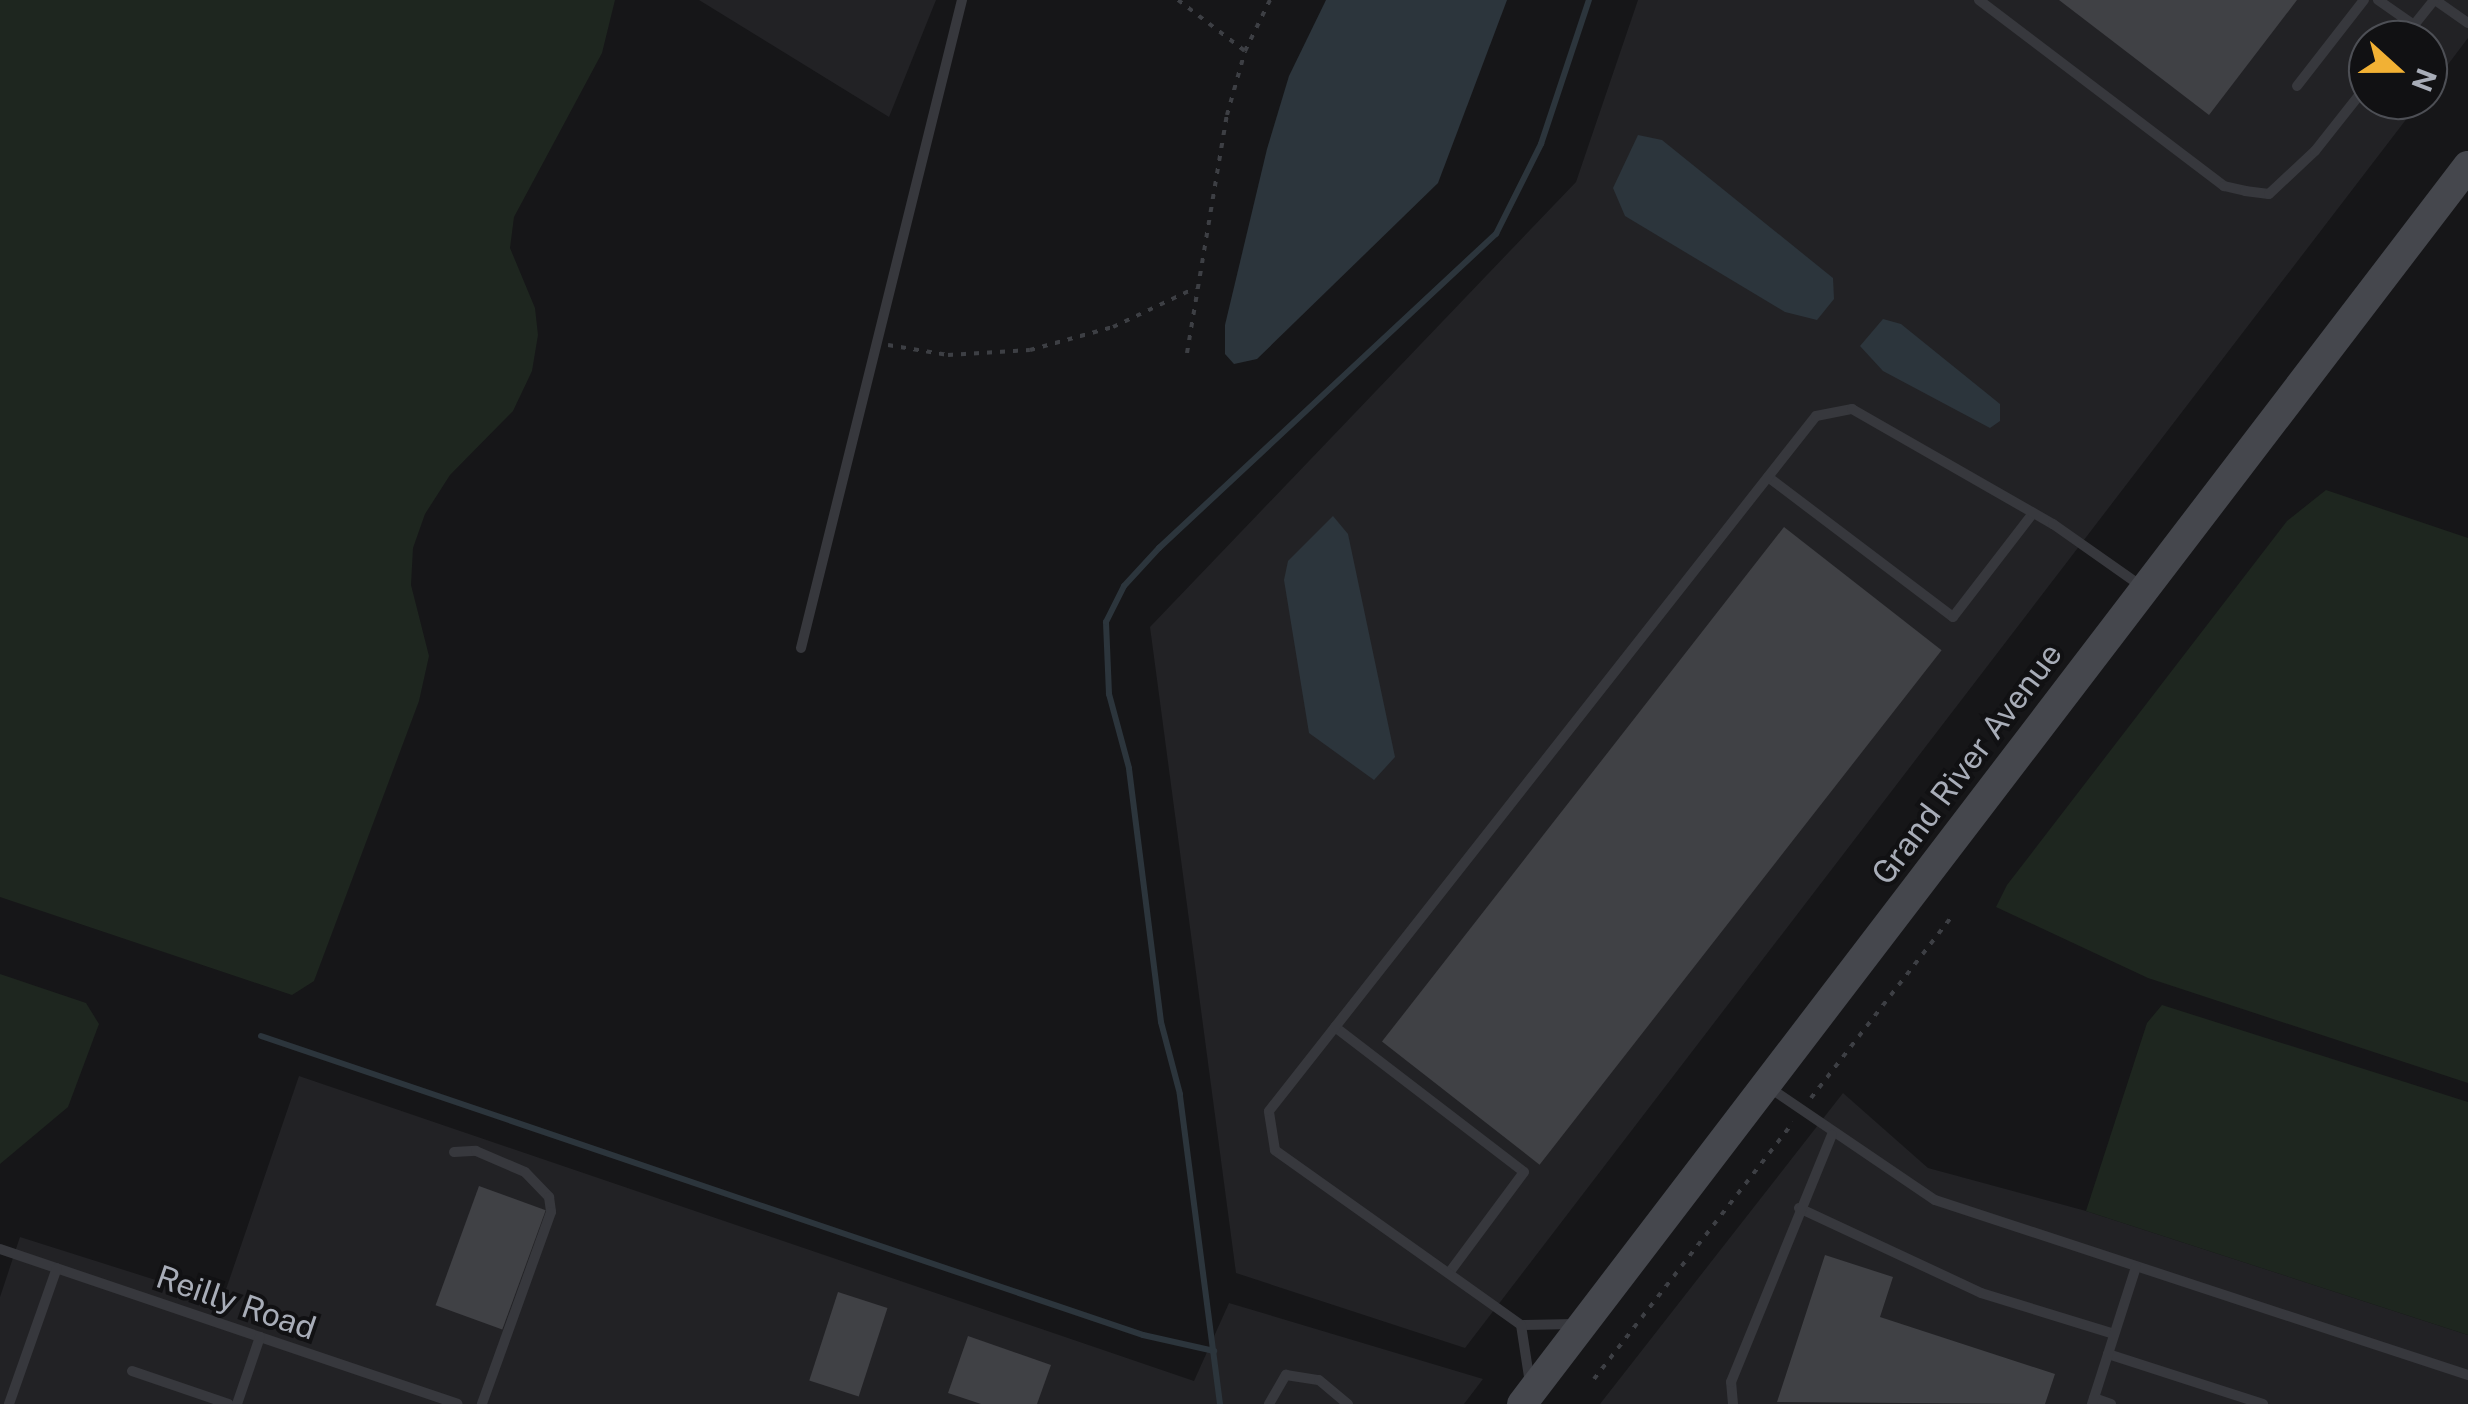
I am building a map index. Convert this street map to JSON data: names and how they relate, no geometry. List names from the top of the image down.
{
  "streets": {
    "main road": ["Grand River Avenue"],
    "lane": ["Reilly Road"]
  },
  "north": "right"
}
